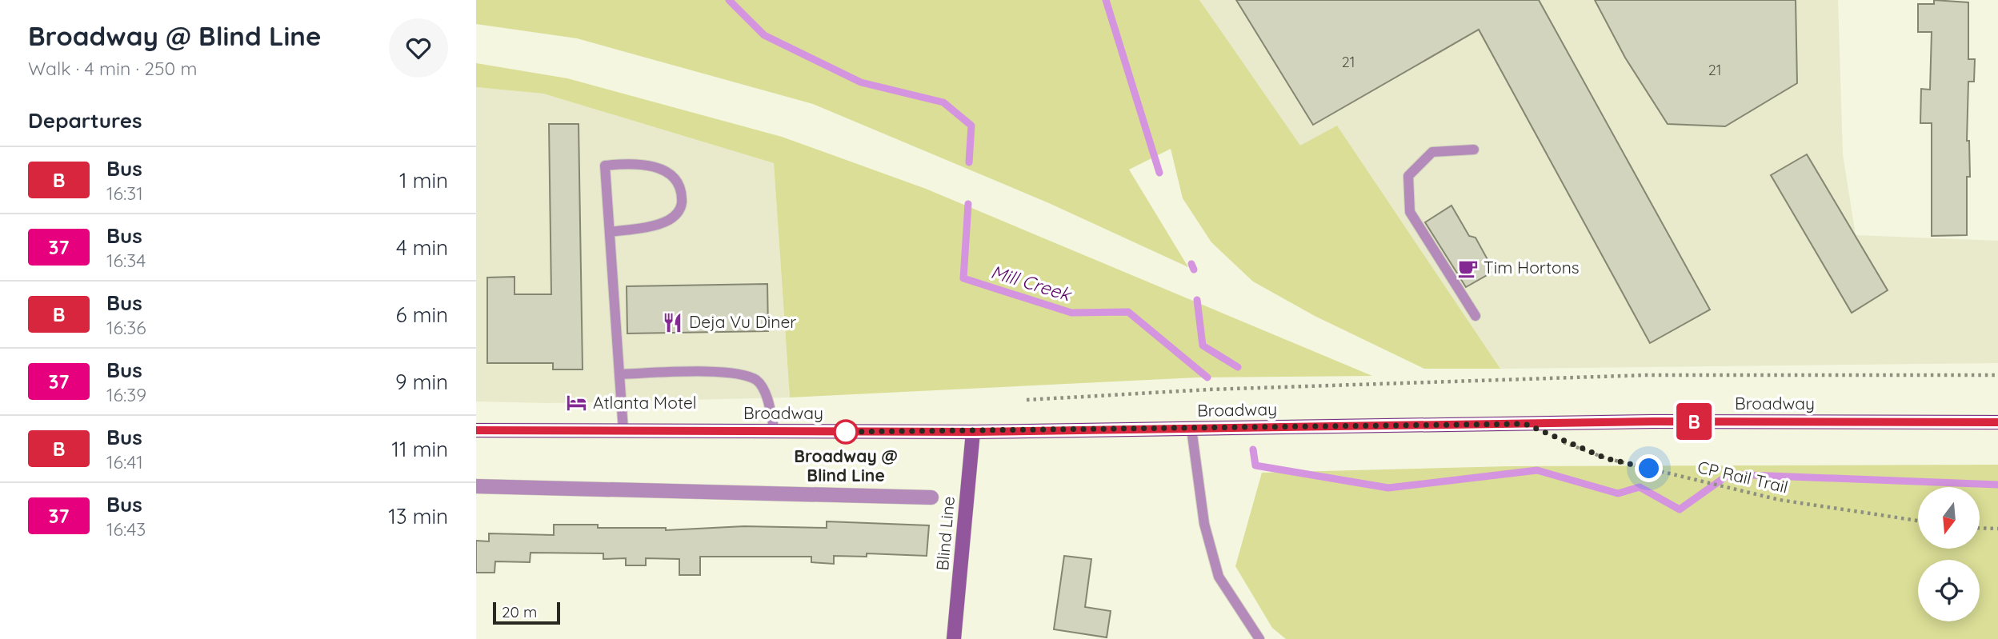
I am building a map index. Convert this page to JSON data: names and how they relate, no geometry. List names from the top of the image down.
{
  "streets": {
    "main road": ["Broadway"],
    "street": ["Blind Line"],
    "path": ["CP Rail Trail"]
  },
  "crossings": [
    ["Broadway", "Blind Line"]
  ],
  "water": ["Mill Creek"],
  "places": {
    "cafe": ["Tim Hortons"],
    "restaurant": ["Deja Vu Diner"],
    "hotel": ["Atlanta Motel"],
    "other": ["Broadway @ Blind Line"]
  },
  "lines": ["bus line B"],
  "house_numbers": ["21", "21"],
  "scale_bar": "20 m",
  "north": "bottom",
  "page": {
    "heading": [
      ["Broadway @ Blind Line", "Walk · 4 min · 250 m"],
      "Departures"
    ],
    "on_map": "B",
    "list": [
      {
        "mark": "B",
        "name": "Bus",
        "note": "16:31",
        "value": "1 min"
      },
      {
        "mark": "37",
        "name": "Bus",
        "note": "16:34",
        "value": "4 min"
      },
      {
        "mark": "B",
        "name": "Bus",
        "note": "16:36",
        "value": "6 min"
      },
      {
        "mark": "37",
        "name": "Bus",
        "note": "16:39",
        "value": "9 min"
      },
      {
        "mark": "B",
        "name": "Bus",
        "note": "16:41",
        "value": "11 min"
      },
      {
        "mark": "37",
        "name": "Bus",
        "note": "16:43",
        "value": "13 min"
      }
    ],
    "scale": "20 m"
  }
}
